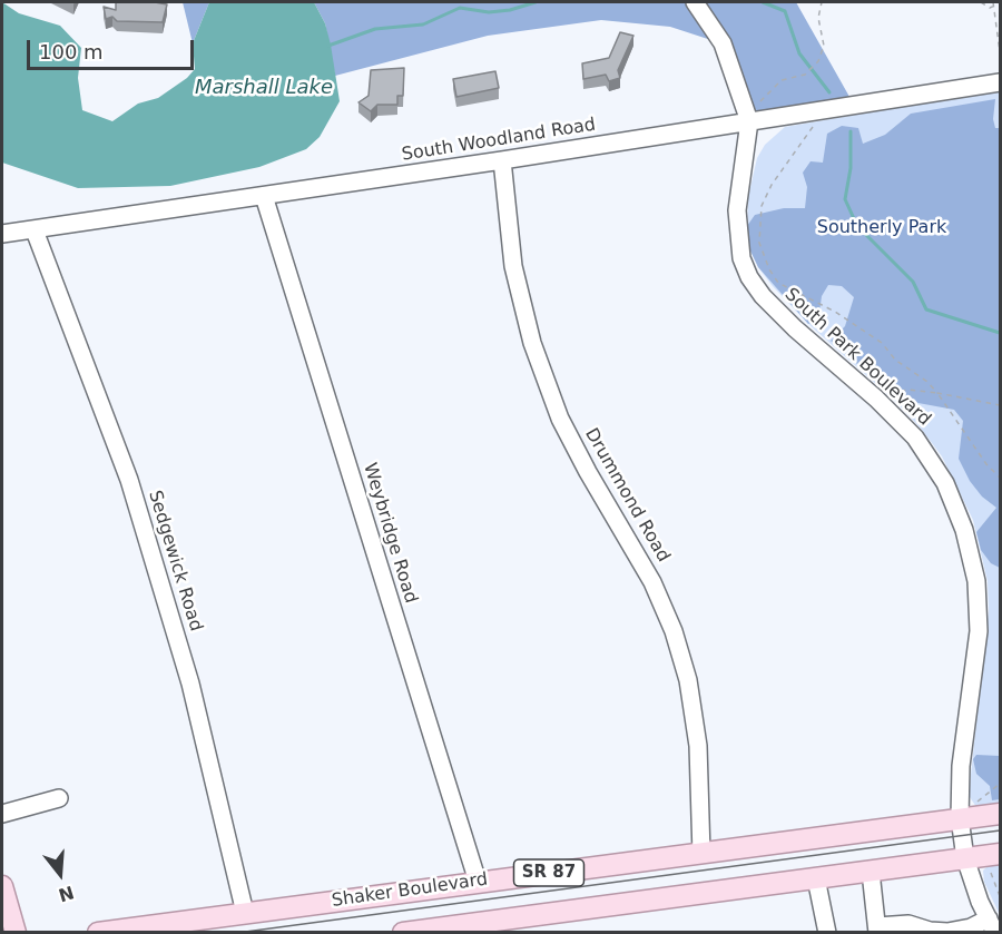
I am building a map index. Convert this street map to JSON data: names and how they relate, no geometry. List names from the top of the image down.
{
  "streets": {
    "main road": ["SR 87", "Shaker Boulevard"],
    "street": [
      "South Woodland Road",
      "South Park Boulevard",
      "Drummond Road",
      "Weybridge Road",
      "Sedgewick Road"
    ]
  },
  "crossings": [
    ["South Woodland Road", "South Park Boulevard"],
    ["South Woodland Road", "Drummond Road"],
    ["South Woodland Road", "Weybridge Road"],
    ["South Woodland Road", "Sedgewick Road"],
    ["South Park Boulevard", "SR 87"],
    ["South Park Boulevard", "Shaker Boulevard"],
    ["Drummond Road", "Shaker Boulevard"],
    ["Weybridge Road", "Shaker Boulevard"],
    ["Sedgewick Road", "Shaker Boulevard"]
  ],
  "water": ["Marshall Lake"],
  "parks": ["Southerly Park"],
  "scale_bar": "100 m",
  "north": "bottom"
}
